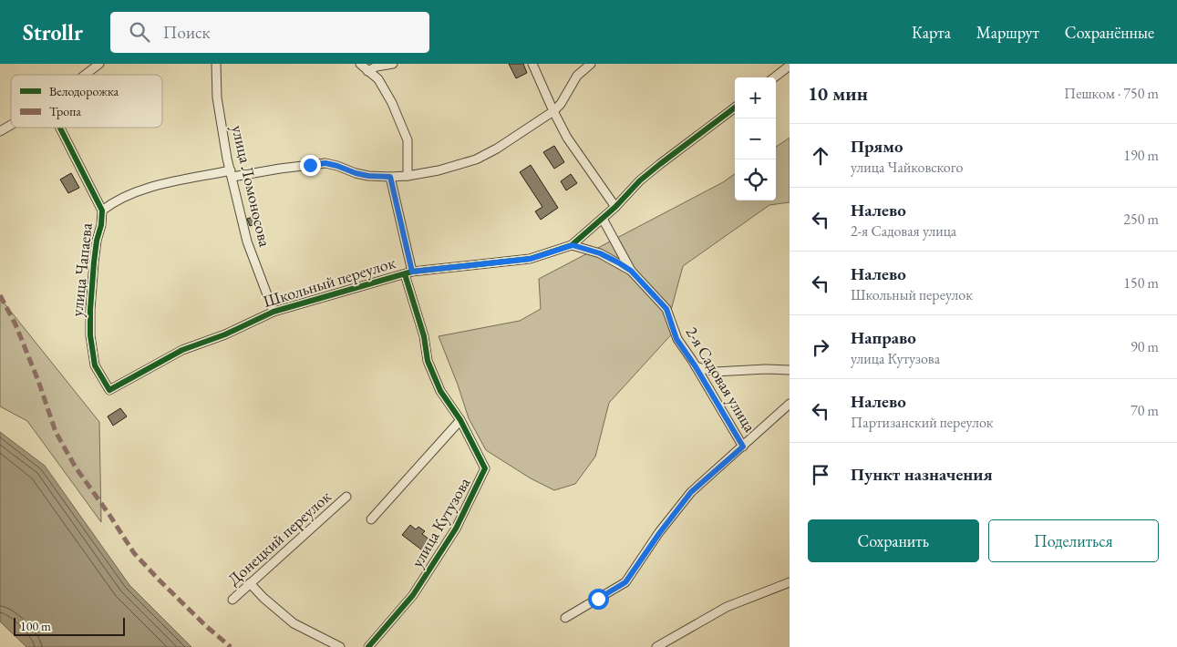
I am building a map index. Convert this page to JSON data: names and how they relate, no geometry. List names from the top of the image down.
{
  "streets": {
    "street": [
      "улица Ломоносова",
      "улица Чапаева",
      "Школьный переулок",
      "2-я Садовая улица",
      "улица Кутузова",
      "Донецкий переулок"
    ]
  },
  "crossings": [
    ["улица Ломоносова", "Школьный переулок"],
    ["улица Чапаева", "Школьный переулок"],
    ["Школьный переулок", "2-я Садовая улица"],
    ["Школьный переулок", "улица Кутузова"]
  ],
  "legend": ["Велодорожка", "Тропа"],
  "scale_bar": "100 m",
  "page": {
    "header": "Strollr",
    "search": "Поиск",
    "nav": ["Карта", "Маршрут", "Сохранённые"],
    "heading": ["10 мин", "Пешком · 750 m"],
    "map_buttons": ["+", "−"],
    "list": [
      ["Прямо", "улица Чайковского", "190 m"],
      ["Налево", "2-я Садовая улица", "250 m"],
      ["Налево", "Школьный переулок", "150 m"],
      ["Направо", "улица Кутузова", "90 m"],
      ["Налево", "Партизанский переулок", "70 m"],
      "Пункт назначения"
    ],
    "buttons": ["Сохранить", "Поделиться"],
    "scale": "100 m"
  }
}
